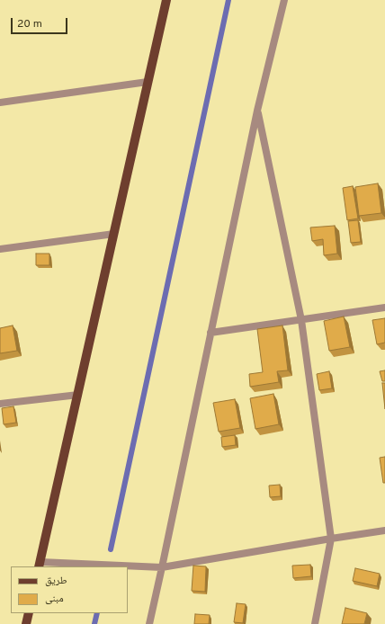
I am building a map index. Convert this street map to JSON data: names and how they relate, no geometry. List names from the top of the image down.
{
  "legend": ["طريق", "مبنى"],
  "scale_bar": "20 m"
}
